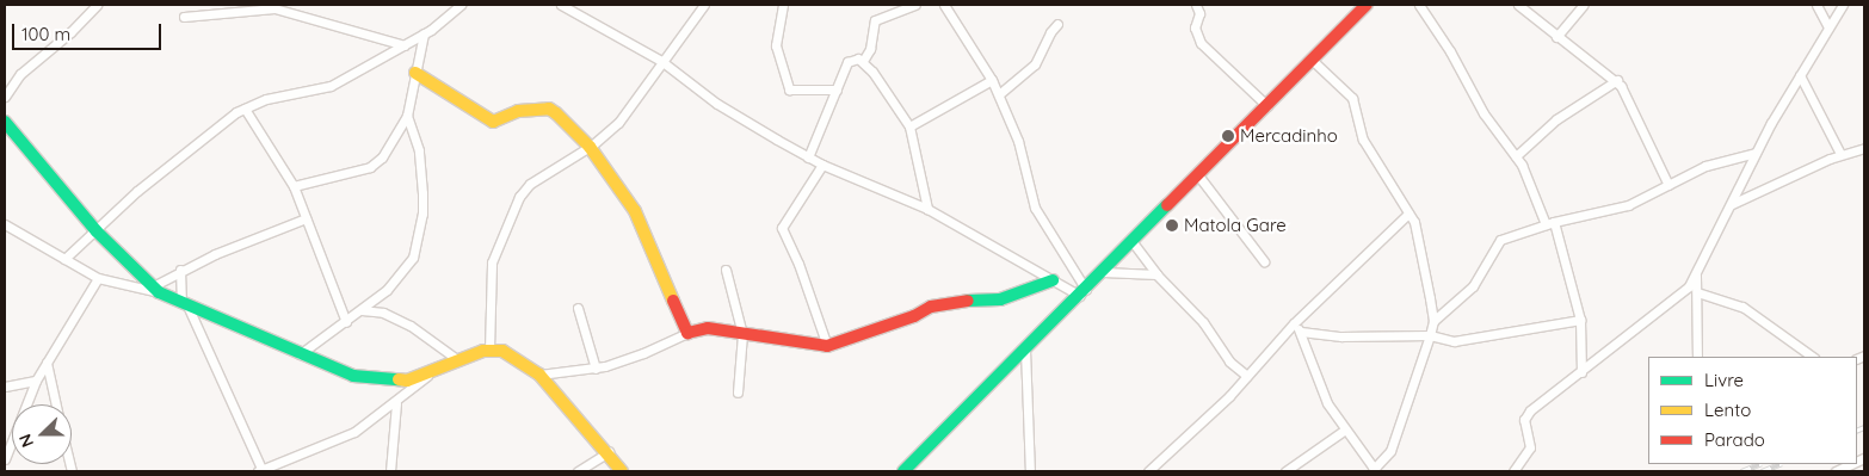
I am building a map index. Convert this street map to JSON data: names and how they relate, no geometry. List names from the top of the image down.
{
  "places": ["Mercadinho", "Matola Gare"],
  "legend": ["Livre", "Lento", "Parado"],
  "scale_bar": "100 m",
  "north": "left"
}
